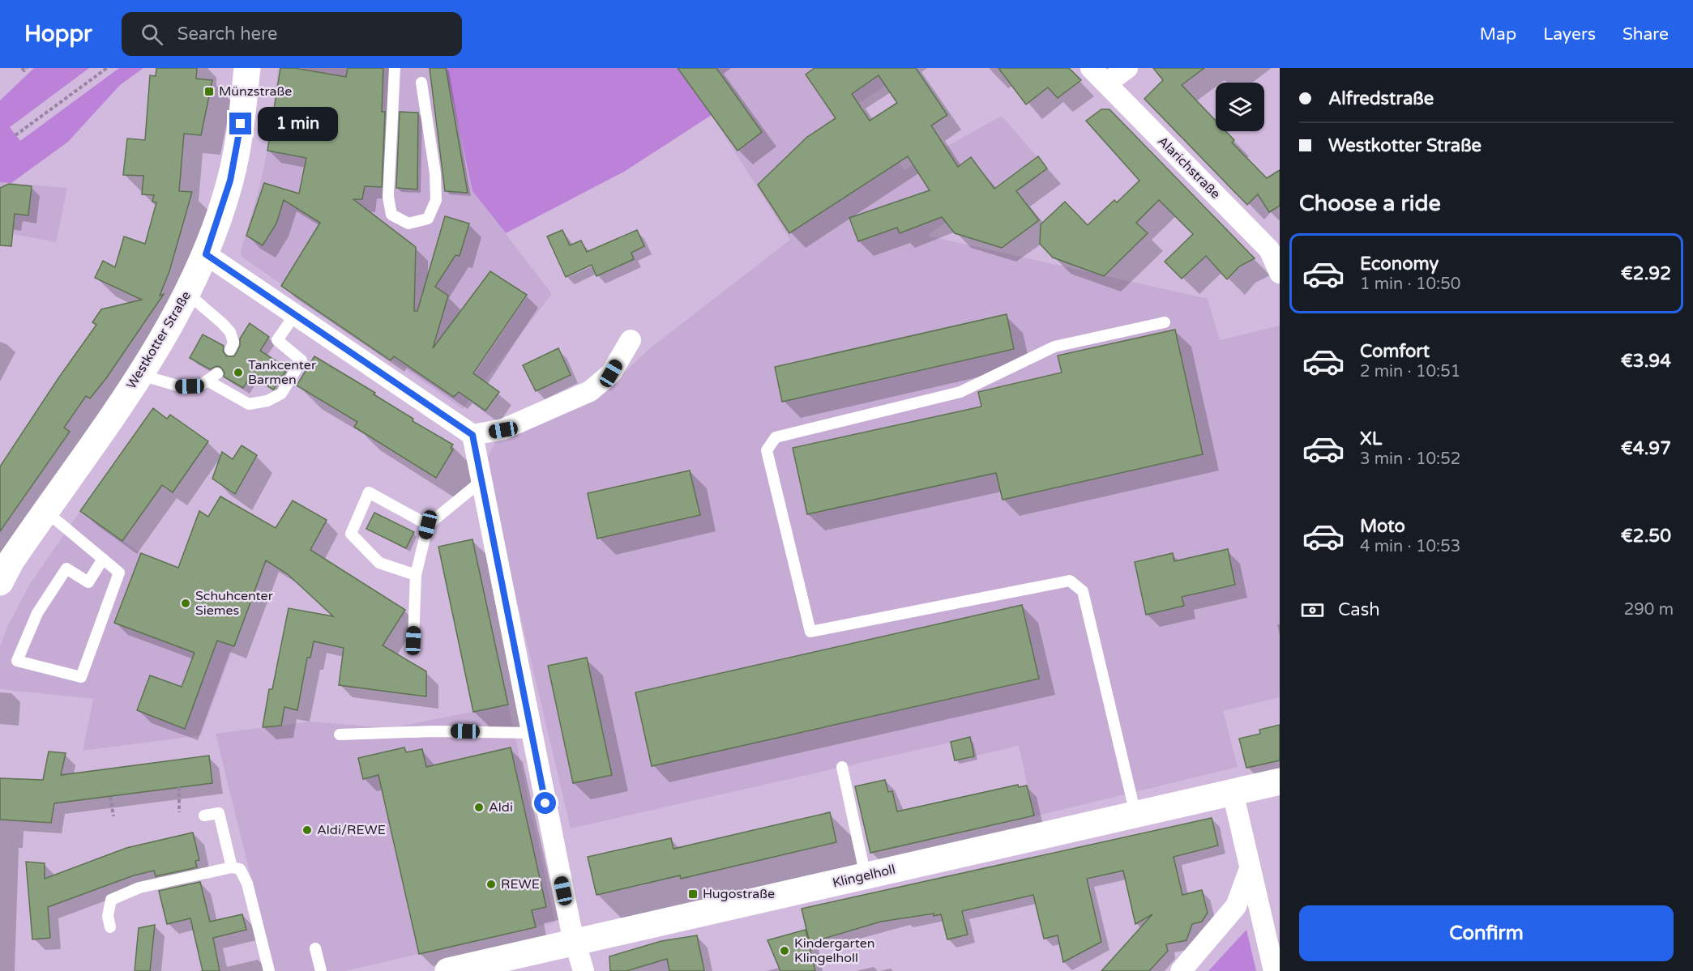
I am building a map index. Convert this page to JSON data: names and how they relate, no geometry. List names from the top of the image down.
{
  "streets": {
    "street": ["Alarichstraße", "Westkotter Straße", "Klingelholl"]
  },
  "places": {
    "transit": ["Münzstraße", "Hugostraße"],
    "other": [
      "Tankcenter Barmen",
      "Schuhcenter Siemes",
      "Aldi",
      "Aldi/REWE",
      "REWE",
      "Kindergarten Klingelholl"
    ]
  },
  "page": {
    "header": "Hoppr",
    "search": "Search here",
    "nav": ["Map", "Layers", "Share"],
    "banner": ["Alfredstraße", "Westkotter Straße"],
    "bubble": "1 min",
    "heading": "Choose a ride",
    "list": [
      {
        "name": "Economy",
        "note": "1 min · 10:50",
        "value": "€2.92"
      },
      {
        "name": "Comfort",
        "note": "2 min · 10:51",
        "value": "€3.94"
      },
      {
        "name": "XL",
        "note": "3 min · 10:52",
        "value": "€4.97"
      },
      {
        "name": "Moto",
        "note": "4 min · 10:53",
        "value": "€2.50"
      }
    ],
    "pay": ["Cash", "290 m"],
    "buttons": "Confirm"
  }
}
